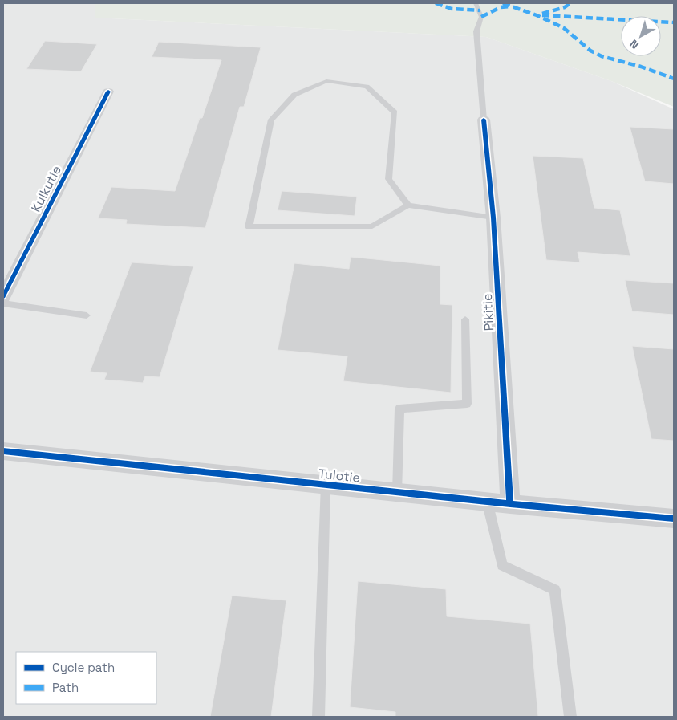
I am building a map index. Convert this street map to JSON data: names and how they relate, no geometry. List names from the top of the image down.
{
  "streets": {
    "street": ["Kulkutie", "Pikitie", "Tulotie"]
  },
  "crossings": [
    ["Pikitie", "Tulotie"]
  ],
  "legend": ["Cycle path", "Path"],
  "north": "bottom left"
}
